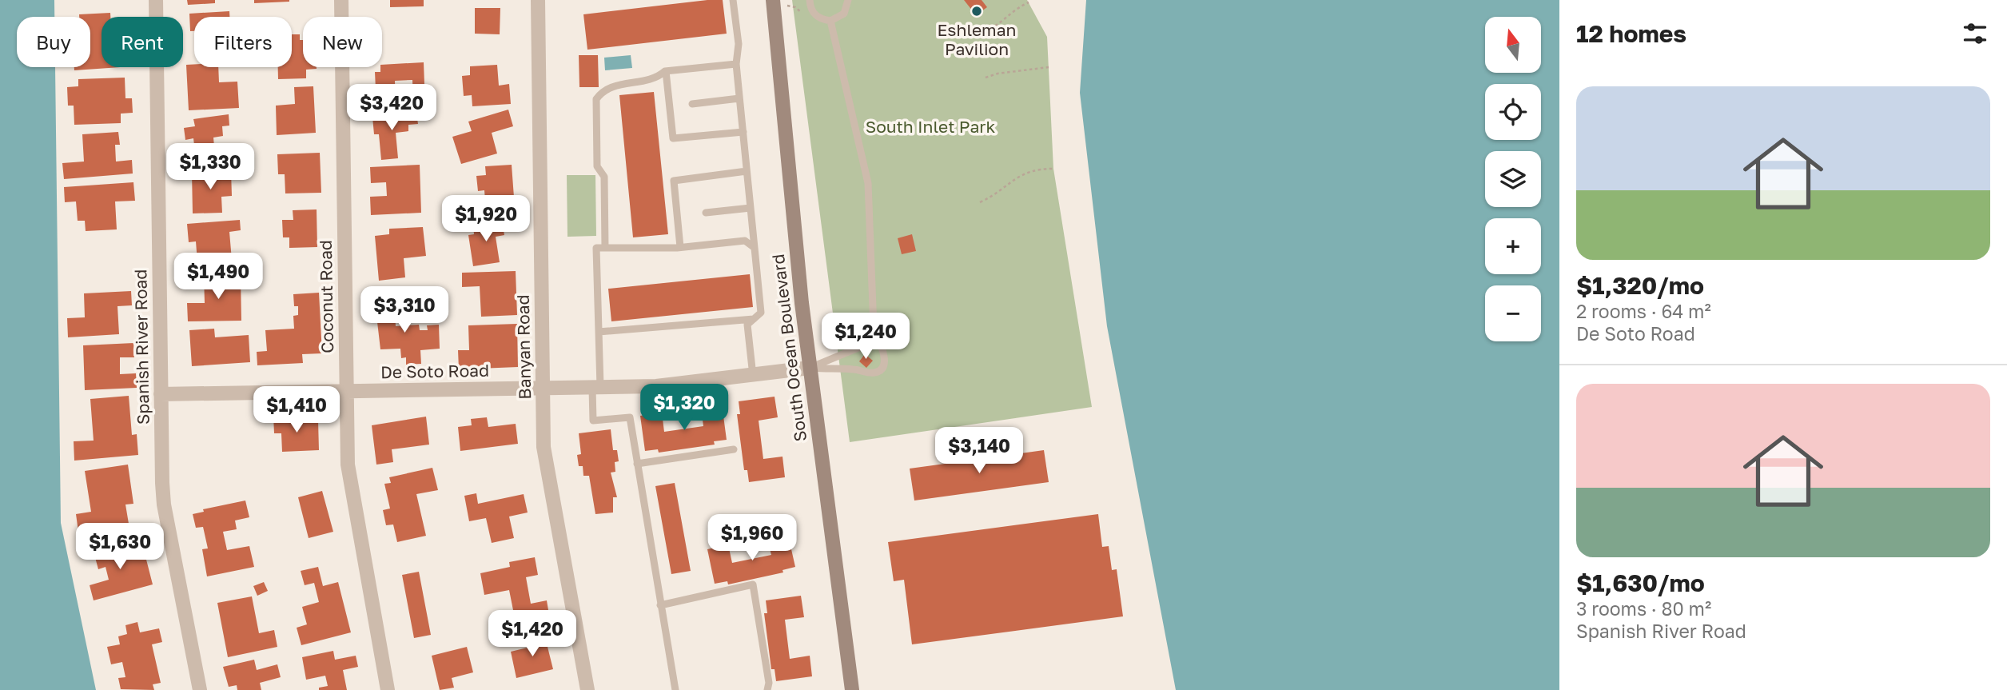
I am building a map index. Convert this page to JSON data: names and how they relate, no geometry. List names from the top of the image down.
{
  "streets": {
    "main road": ["South Ocean Boulevard"],
    "street": [
      "Coconut Road",
      "Spanish River Road",
      "Banyan Road",
      "De Soto Road"
    ]
  },
  "crossings": [
    ["Coconut Road", "De Soto Road"],
    ["Spanish River Road", "De Soto Road"],
    ["Banyan Road", "De Soto Road"],
    ["South Ocean Boulevard", "De Soto Road"]
  ],
  "parks": ["South Inlet Park"],
  "places": ["Eshleman Pavilion"],
  "north": "top",
  "page": {
    "heading": "12 homes",
    "map_buttons": ["+", "−"],
    "chip": [
      "Buy",
      "Rent",
      "Filters",
      "New"
    ],
    "list": [
      {
        "name": "$1,320/mo",
        "note": "2 rooms · 64 m² · De Soto Road"
      },
      {
        "name": "$1,630/mo",
        "note": "3 rooms · 80 m² · Spanish River Road"
      }
    ],
    "price": [
      "$3,420",
      "$1,330",
      "$1,920",
      "$1,490",
      "$3,310",
      "$1,240",
      "$1,320",
      "$1,410",
      "$3,140",
      "$1,960",
      "$1,630",
      "$1,420"
    ]
  }
}
